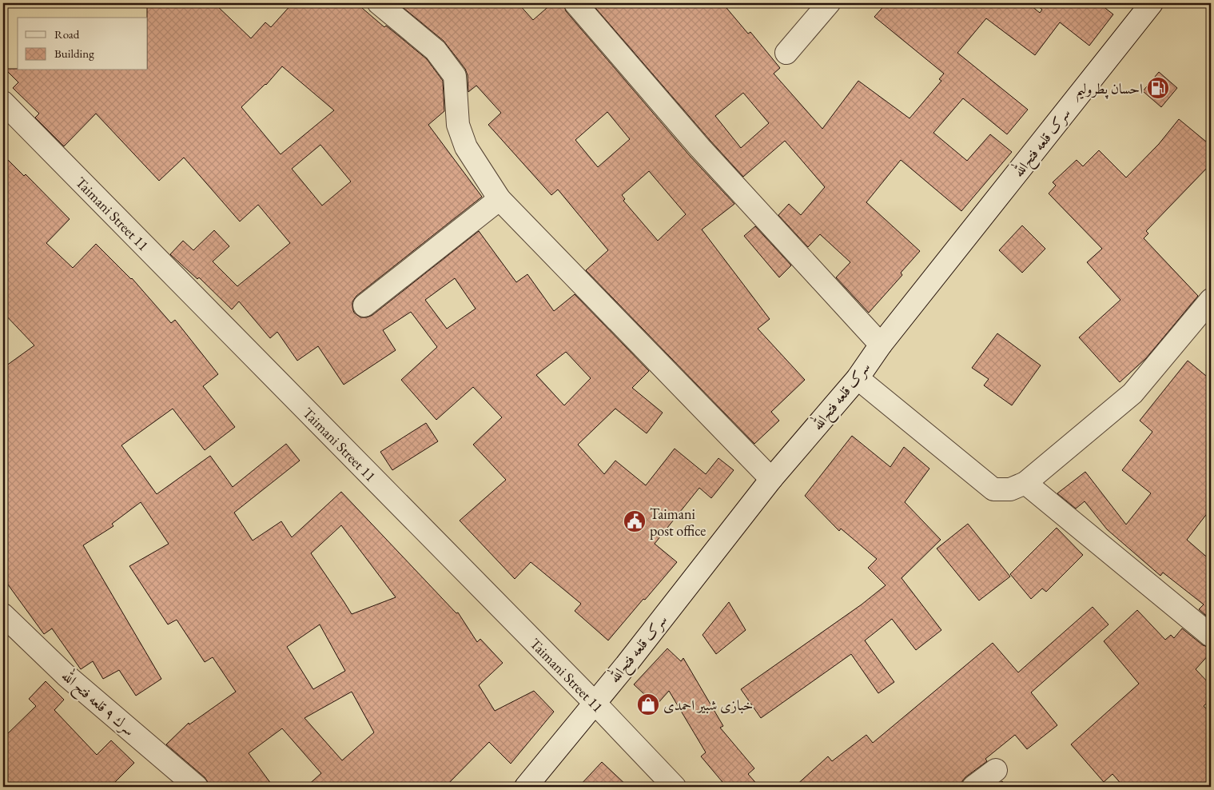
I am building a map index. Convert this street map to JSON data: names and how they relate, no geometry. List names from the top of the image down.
{
  "streets": {
    "street": ["سرک قلعه فتح‌الله", "Taimani Street 11", "سرك ٩ قلعه فتح الله"]
  },
  "crossings": [
    ["سرک قلعه فتح‌الله", "Taimani Street 11"]
  ],
  "places": {
    "fuel station": ["احسان پطرولیم"],
    "public building": ["Taimani post office"],
    "shop": ["خبازی شبیر احمدی"]
  },
  "legend": ["Road", "Building"]
}
